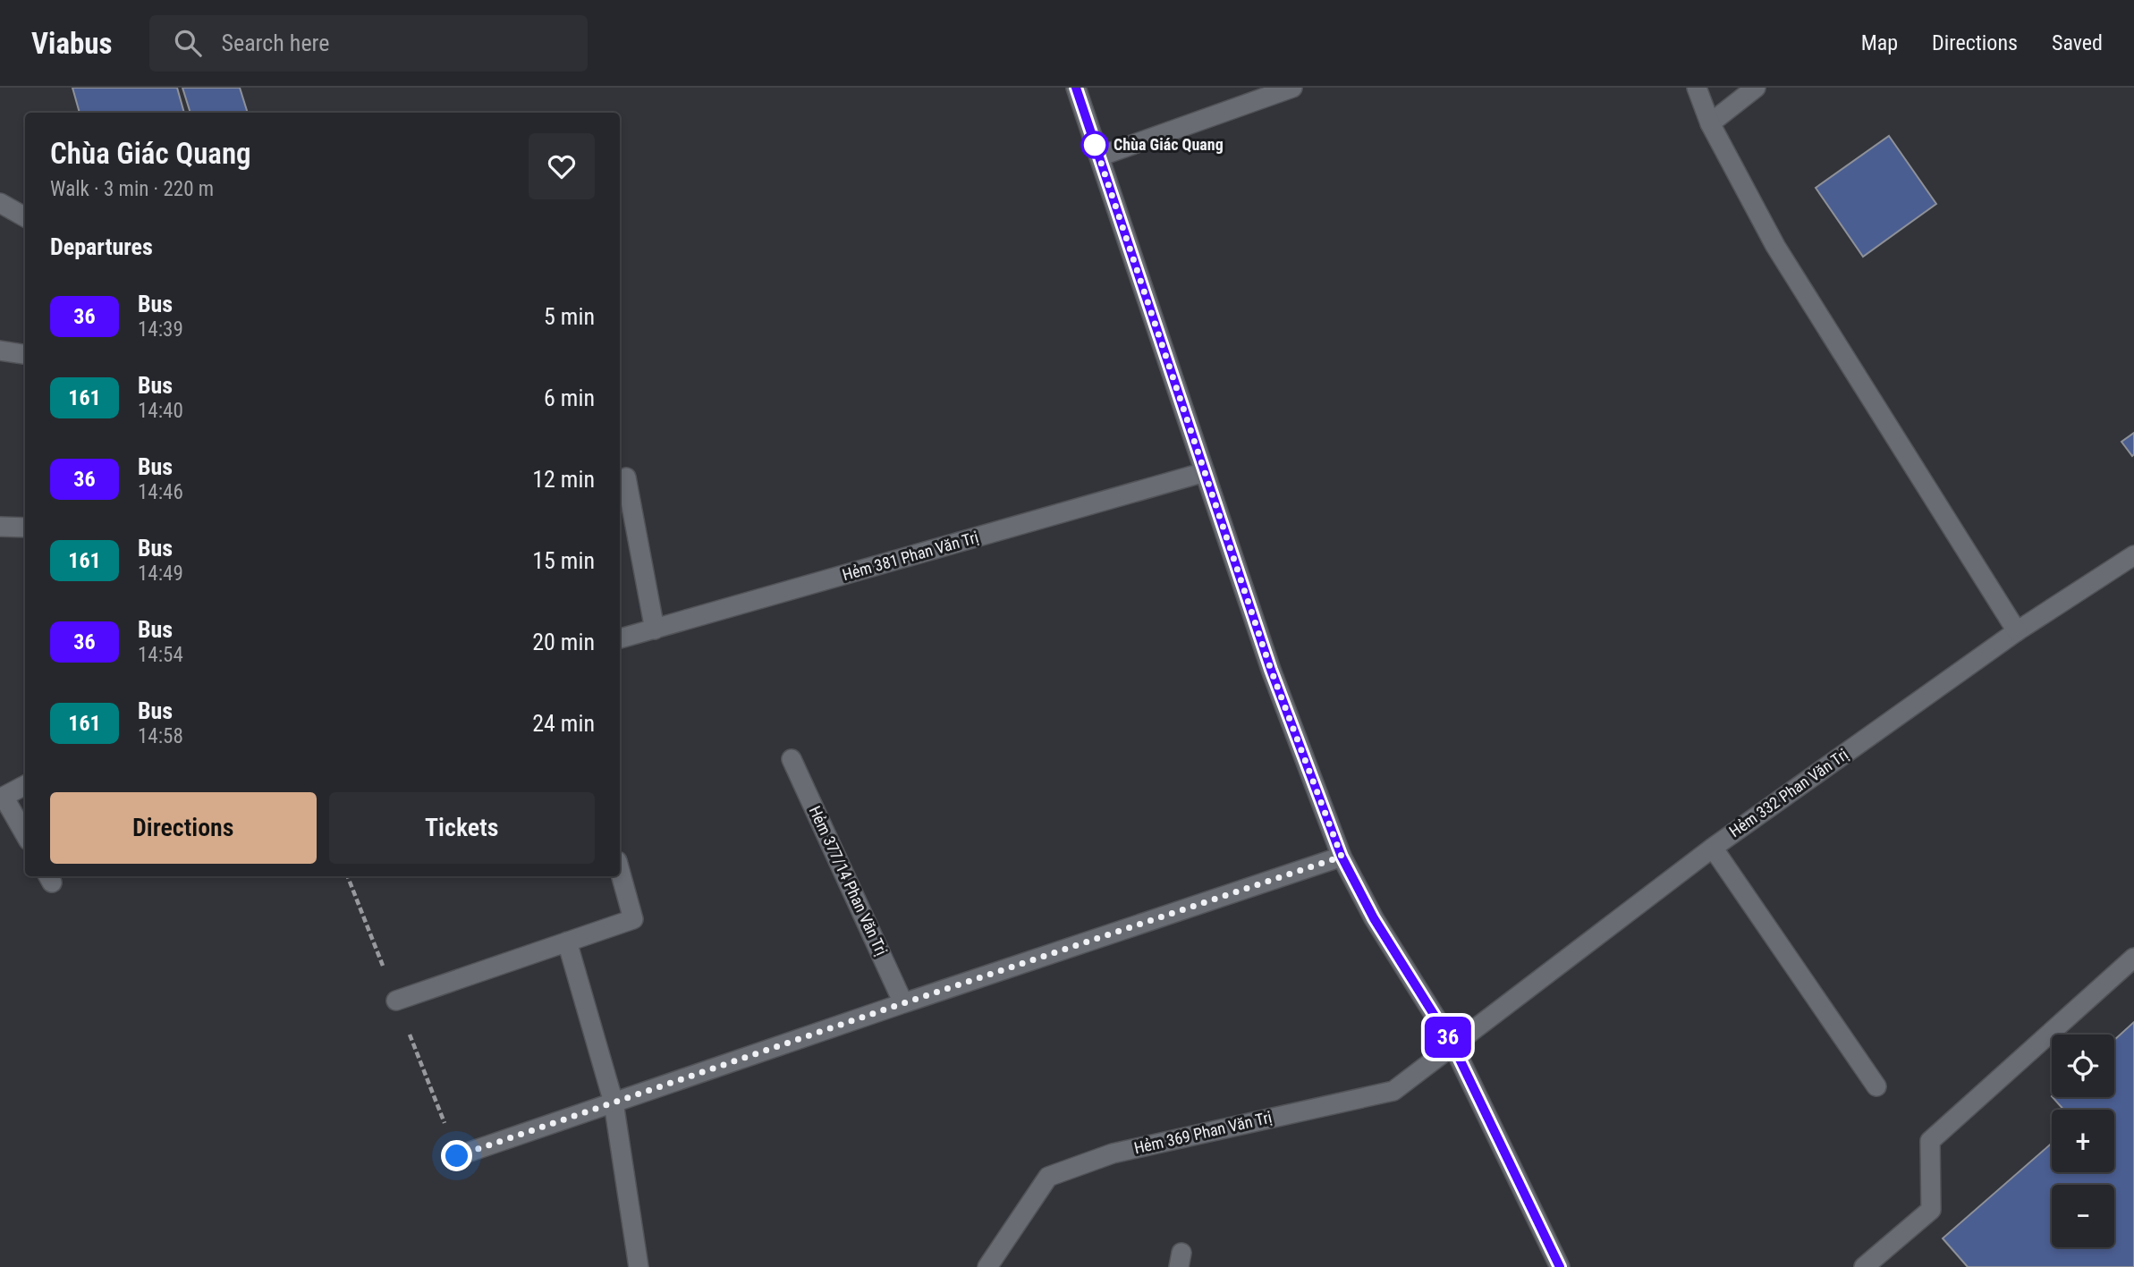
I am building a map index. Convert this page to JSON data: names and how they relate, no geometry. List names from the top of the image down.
{
  "streets": {
    "main road": [
      "Hẻm 381 Phan Văn Trị",
      "Hẻm 332 Phan Văn Trị",
      "Hẻm 377/14 Phan Văn Trị",
      "Hẻm 369 Phan Văn Trị"
    ]
  },
  "crossings": [
    ["Hẻm 332 Phan Văn Trị", "Hẻm 369 Phan Văn Trị"]
  ],
  "places": ["Chùa Giác Quang"],
  "lines": ["bus line 36"],
  "page": {
    "header": "Viabus",
    "search": "Search here",
    "nav": ["Map", "Directions", "Saved"],
    "on_map": "36",
    "heading": [
      ["Chùa Giác Quang", "Walk · 3 min · 220 m"],
      "Departures"
    ],
    "list": [
      {
        "mark": "36",
        "name": "Bus",
        "note": "14:39",
        "value": "5 min"
      },
      {
        "mark": "161",
        "name": "Bus",
        "note": "14:40",
        "value": "6 min"
      },
      {
        "mark": "36",
        "name": "Bus",
        "note": "14:46",
        "value": "12 min"
      },
      {
        "mark": "161",
        "name": "Bus",
        "note": "14:49",
        "value": "15 min"
      },
      {
        "mark": "36",
        "name": "Bus",
        "note": "14:54",
        "value": "20 min"
      },
      {
        "mark": "161",
        "name": "Bus",
        "note": "14:58",
        "value": "24 min"
      }
    ],
    "buttons": ["Directions", "Tickets"],
    "map_buttons": ["+", "−"]
  }
}
